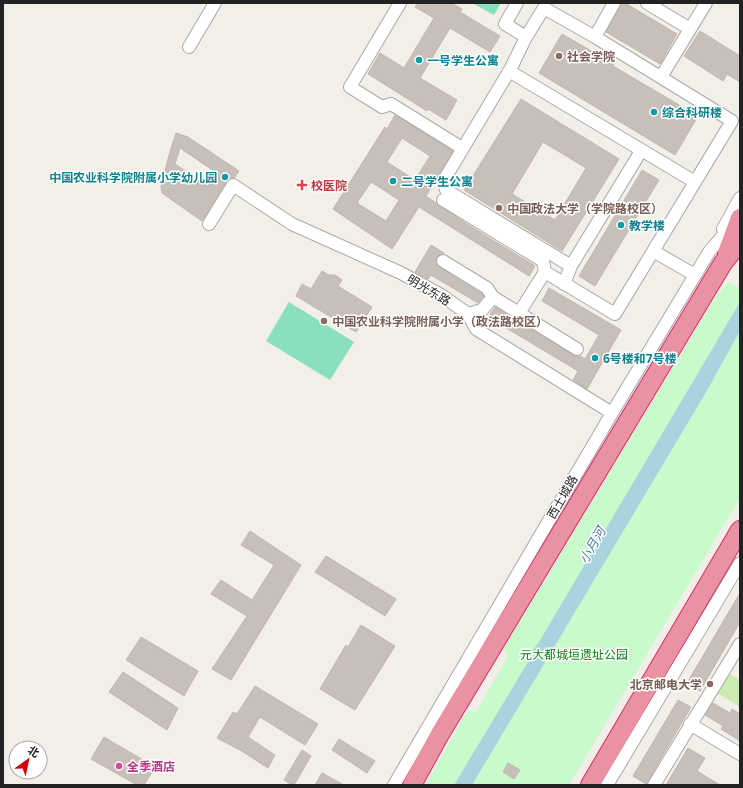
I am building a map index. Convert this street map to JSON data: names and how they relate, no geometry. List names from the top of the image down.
{
  "streets": {
    "street": ["明光东路", "西土城路"]
  },
  "crossings": [
    ["明光东路", "西土城路"]
  ],
  "water": ["小月河"],
  "parks": ["元大都城垣遗址公园"],
  "places": {
    "other": [
      "社会学院",
      "一号学生公寓",
      "综合科研楼",
      "中国农业科学院附属小学幼儿园",
      "二号学生公寓",
      "中国政法大学（学院路校区）",
      "教学楼",
      "中国农业科学院附属小学（政法路校区）",
      "6号楼和7号楼",
      "北京邮电大学",
      "全季酒店"
    ],
    "health": ["校医院"]
  },
  "north": "top right"
}
